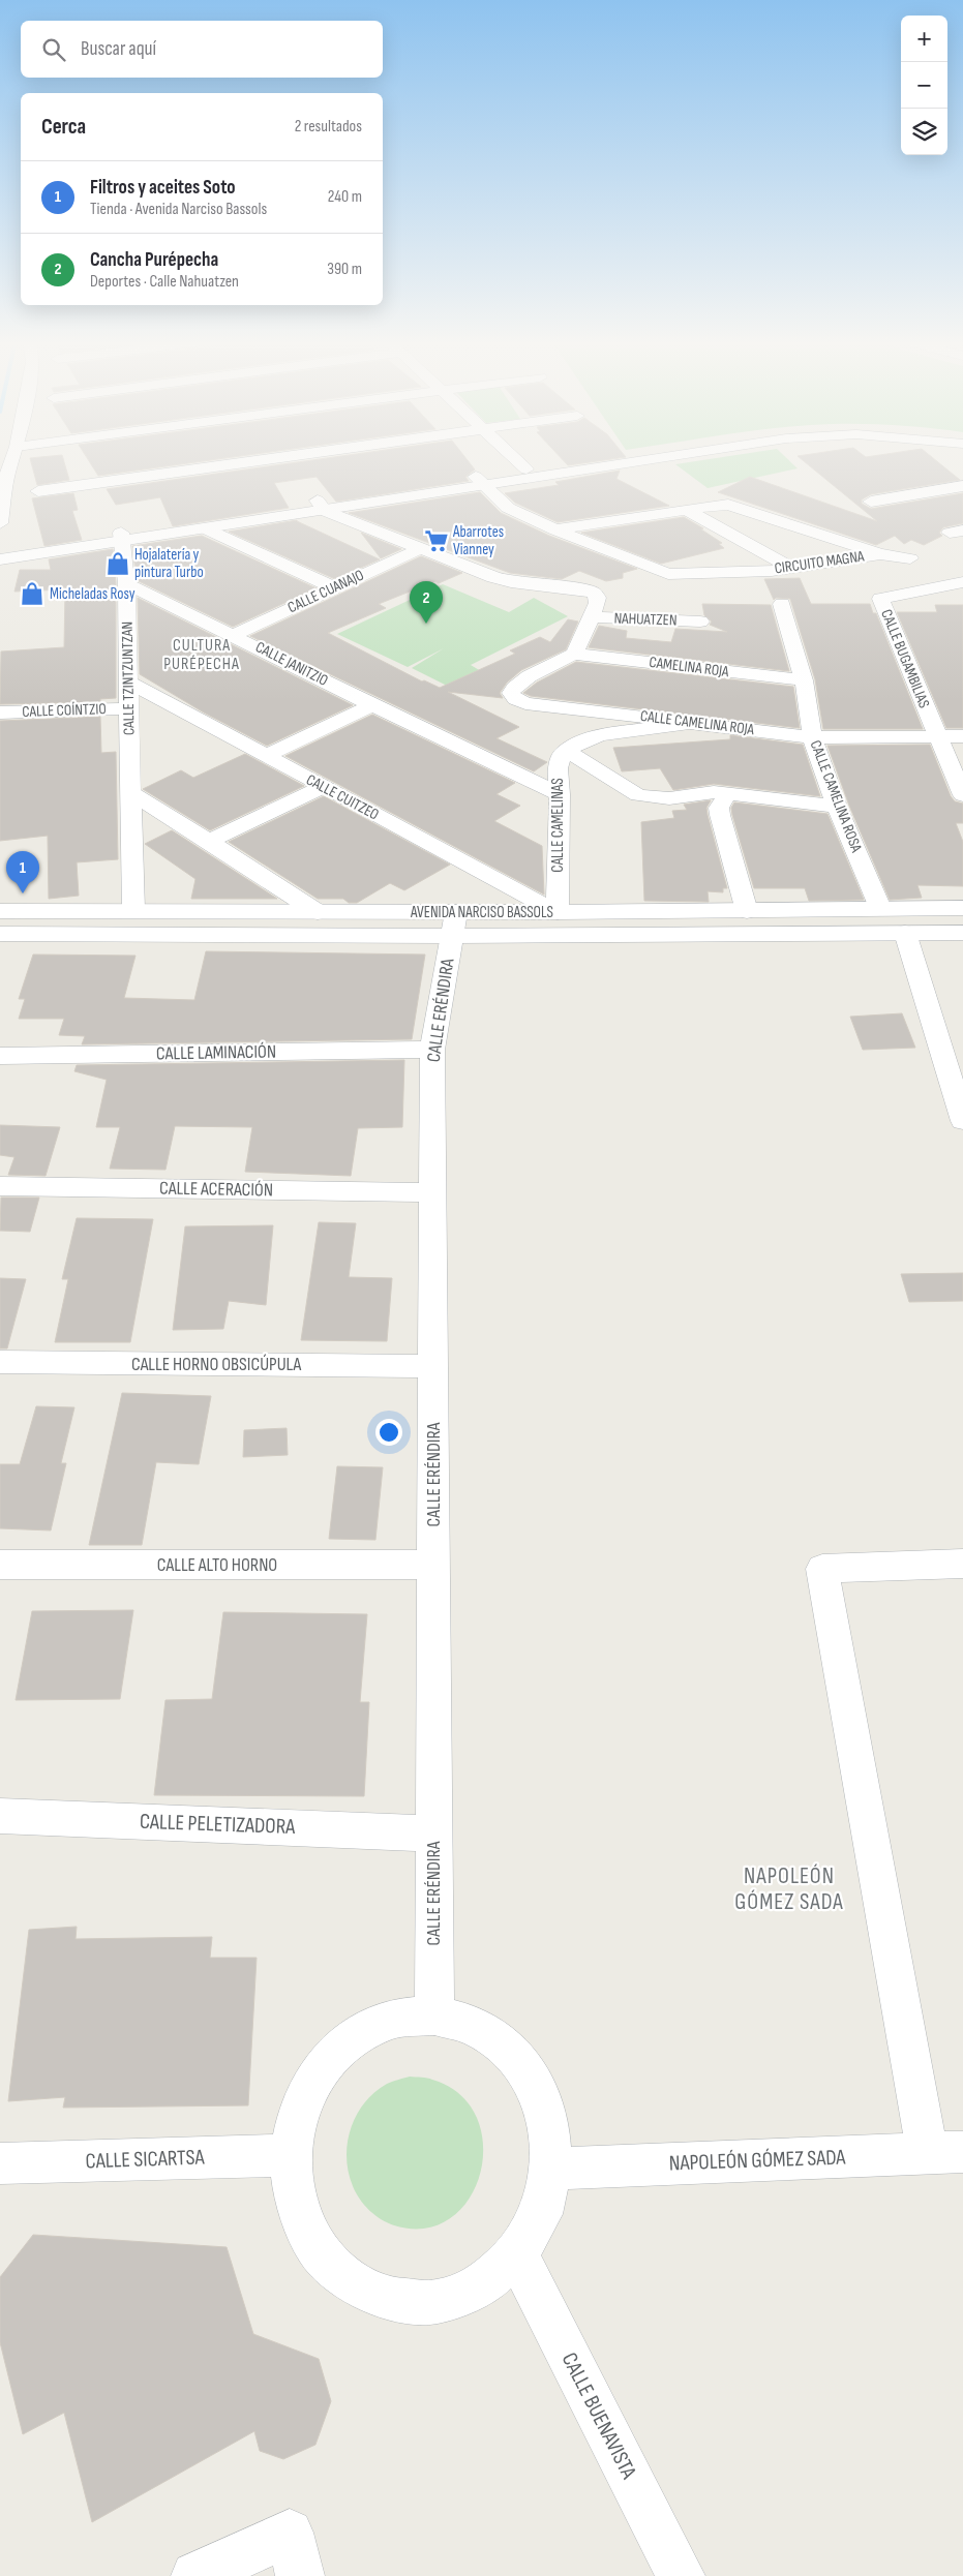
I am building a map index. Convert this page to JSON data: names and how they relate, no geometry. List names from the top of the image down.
{
  "streets": {
    "street": [
      "CIRCUITO MAGNA",
      "CALLE CUANAJO",
      "NAHUATZEN",
      "CALLE BUGAMBILIAS",
      "CALLE JANITZIO",
      "CAMELINA ROJA",
      "CALLE TZINTZUNTZAN",
      "CALLE COÍNTZIO",
      "CALLE CAMELINA ROJA",
      "CALLE CAMELINA ROSA",
      "CALLE CUITZEO",
      "CALLE CAMELINAS",
      "AVENIDA NARCISO BASSOLS",
      "CALLE ERÉNDIRA",
      "CALLE LAMINACIÓN",
      "CALLE ACERACIÓN",
      "CALLE HORNO OBSICÚPULA",
      "CALLE ALTO HORNO",
      "CALLE PELETIZADORA",
      "CALLE SICARTSA",
      "NAPOLEÓN GÓMEZ SADA",
      "CALLE BUENAVISTA"
    ]
  },
  "crossings": [
    ["CALLE CUANAJO", "CALLE JANITZIO"],
    ["CALLE BUGAMBILIAS", "CALLE CAMELINA ROJA"],
    ["CALLE JANITZIO", "CALLE TZINTZUNTZAN"],
    ["CALLE JANITZIO", "CALLE CAMELINAS"],
    ["CAMELINA ROJA", "CALLE CAMELINA ROJA"],
    ["CAMELINA ROJA", "CALLE CAMELINA ROSA"],
    ["CALLE TZINTZUNTZAN", "CALLE COÍNTZIO"],
    ["CALLE TZINTZUNTZAN", "CALLE CUITZEO"],
    ["CALLE TZINTZUNTZAN", "AVENIDA NARCISO BASSOLS"],
    ["CALLE CAMELINA ROJA", "CALLE CAMELINA ROSA"],
    ["CALLE CAMELINA ROJA", "CALLE CAMELINAS"],
    ["CALLE CAMELINA ROSA", "AVENIDA NARCISO BASSOLS"],
    ["CALLE CUITZEO", "CALLE CAMELINAS"],
    ["CALLE CUITZEO", "AVENIDA NARCISO BASSOLS"],
    ["CALLE CAMELINAS", "AVENIDA NARCISO BASSOLS"],
    ["AVENIDA NARCISO BASSOLS", "CALLE ERÉNDIRA"],
    ["CALLE ERÉNDIRA", "CALLE LAMINACIÓN"],
    ["CALLE ERÉNDIRA", "CALLE ACERACIÓN"],
    ["CALLE ERÉNDIRA", "CALLE HORNO OBSICÚPULA"],
    ["CALLE ERÉNDIRA", "CALLE ALTO HORNO"],
    ["CALLE ERÉNDIRA", "CALLE PELETIZADORA"]
  ],
  "districts": ["CULTURA PURÉPECHA", "NAPOLEÓN GÓMEZ SADA"],
  "places": {
    "supermarket": ["Abarrotes Vianney"],
    "shop": ["Hojalatería y pintura Turbo", "Micheladas Rosy"]
  },
  "page": {
    "map_buttons": ["+", "−"],
    "search": "Buscar aquí",
    "heading": ["Cerca", "2 resultados"],
    "list": [
      {
        "mark": "1",
        "name": "Filtros y aceites Soto",
        "note": "Tienda · Avenida Narciso Bassols",
        "value": "240 m"
      },
      {
        "mark": "2",
        "name": "Cancha Purépecha",
        "note": "Deportes · Calle Nahuatzen",
        "value": "390 m"
      }
    ],
    "pins": ["2", "1"]
  }
}
